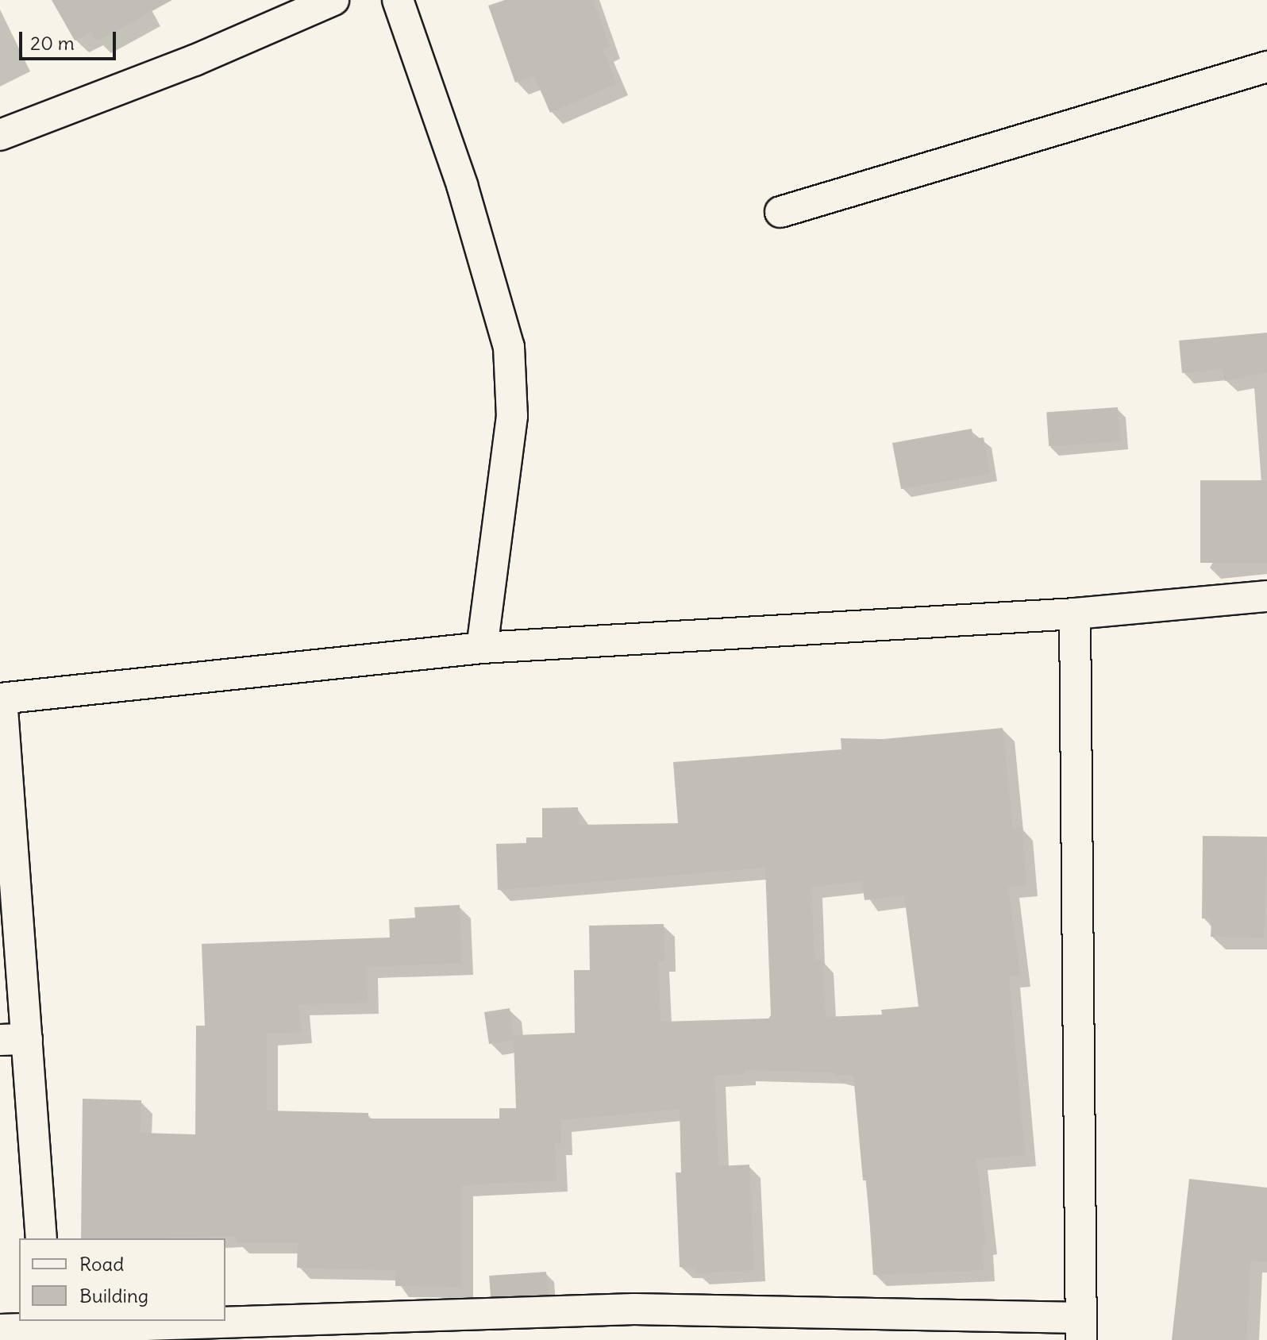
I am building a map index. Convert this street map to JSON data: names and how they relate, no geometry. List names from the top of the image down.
{
  "legend": ["Road", "Building"],
  "scale_bar": "20 m"
}
